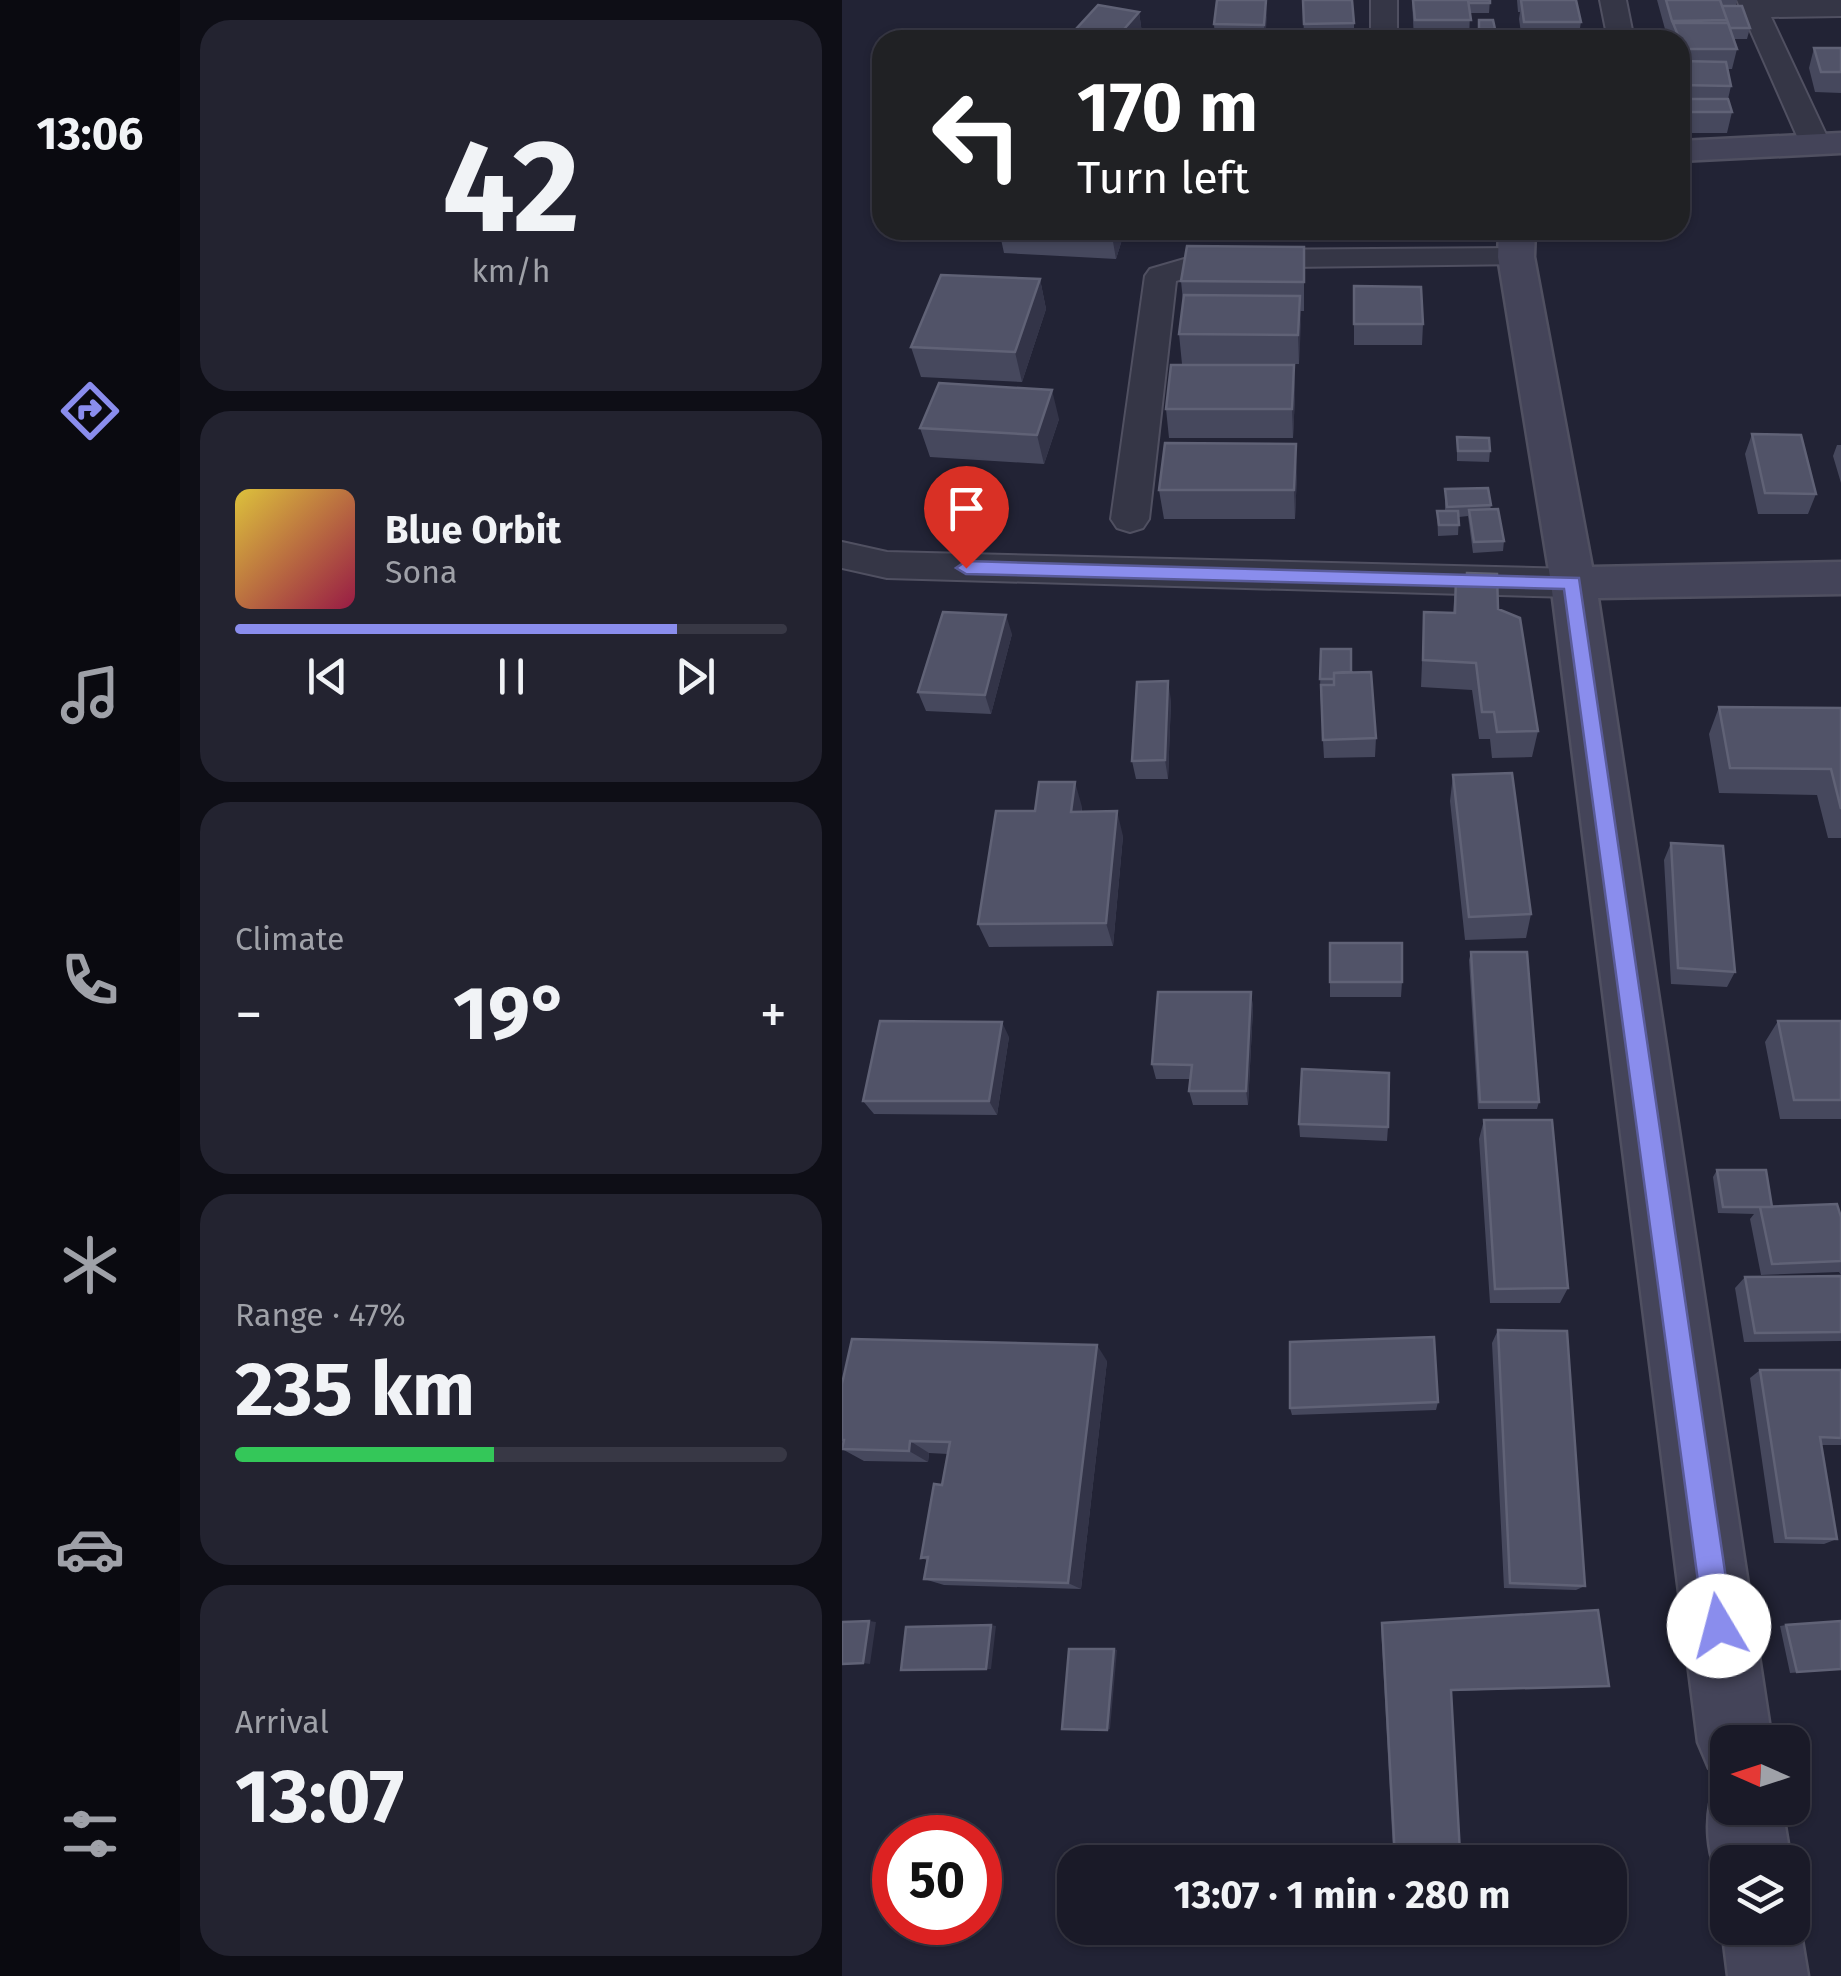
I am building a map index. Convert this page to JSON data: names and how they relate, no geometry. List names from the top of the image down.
{
  "north": "left",
  "page": {
    "tabs": "13:06",
    "tile": [
      ["42", "km/h"],
      "Climate",
      ["Range · 47%", "235 km"],
      ["Arrival", "13:07"]
    ],
    "turn": ["170 m", "Turn left"],
    "song": ["Blue Orbit", "Sona"],
    "heat": ["−", "19°", "+"],
    "limit": "50",
    "trip": "13:07 · 1 min · 280 m"
  }
}
